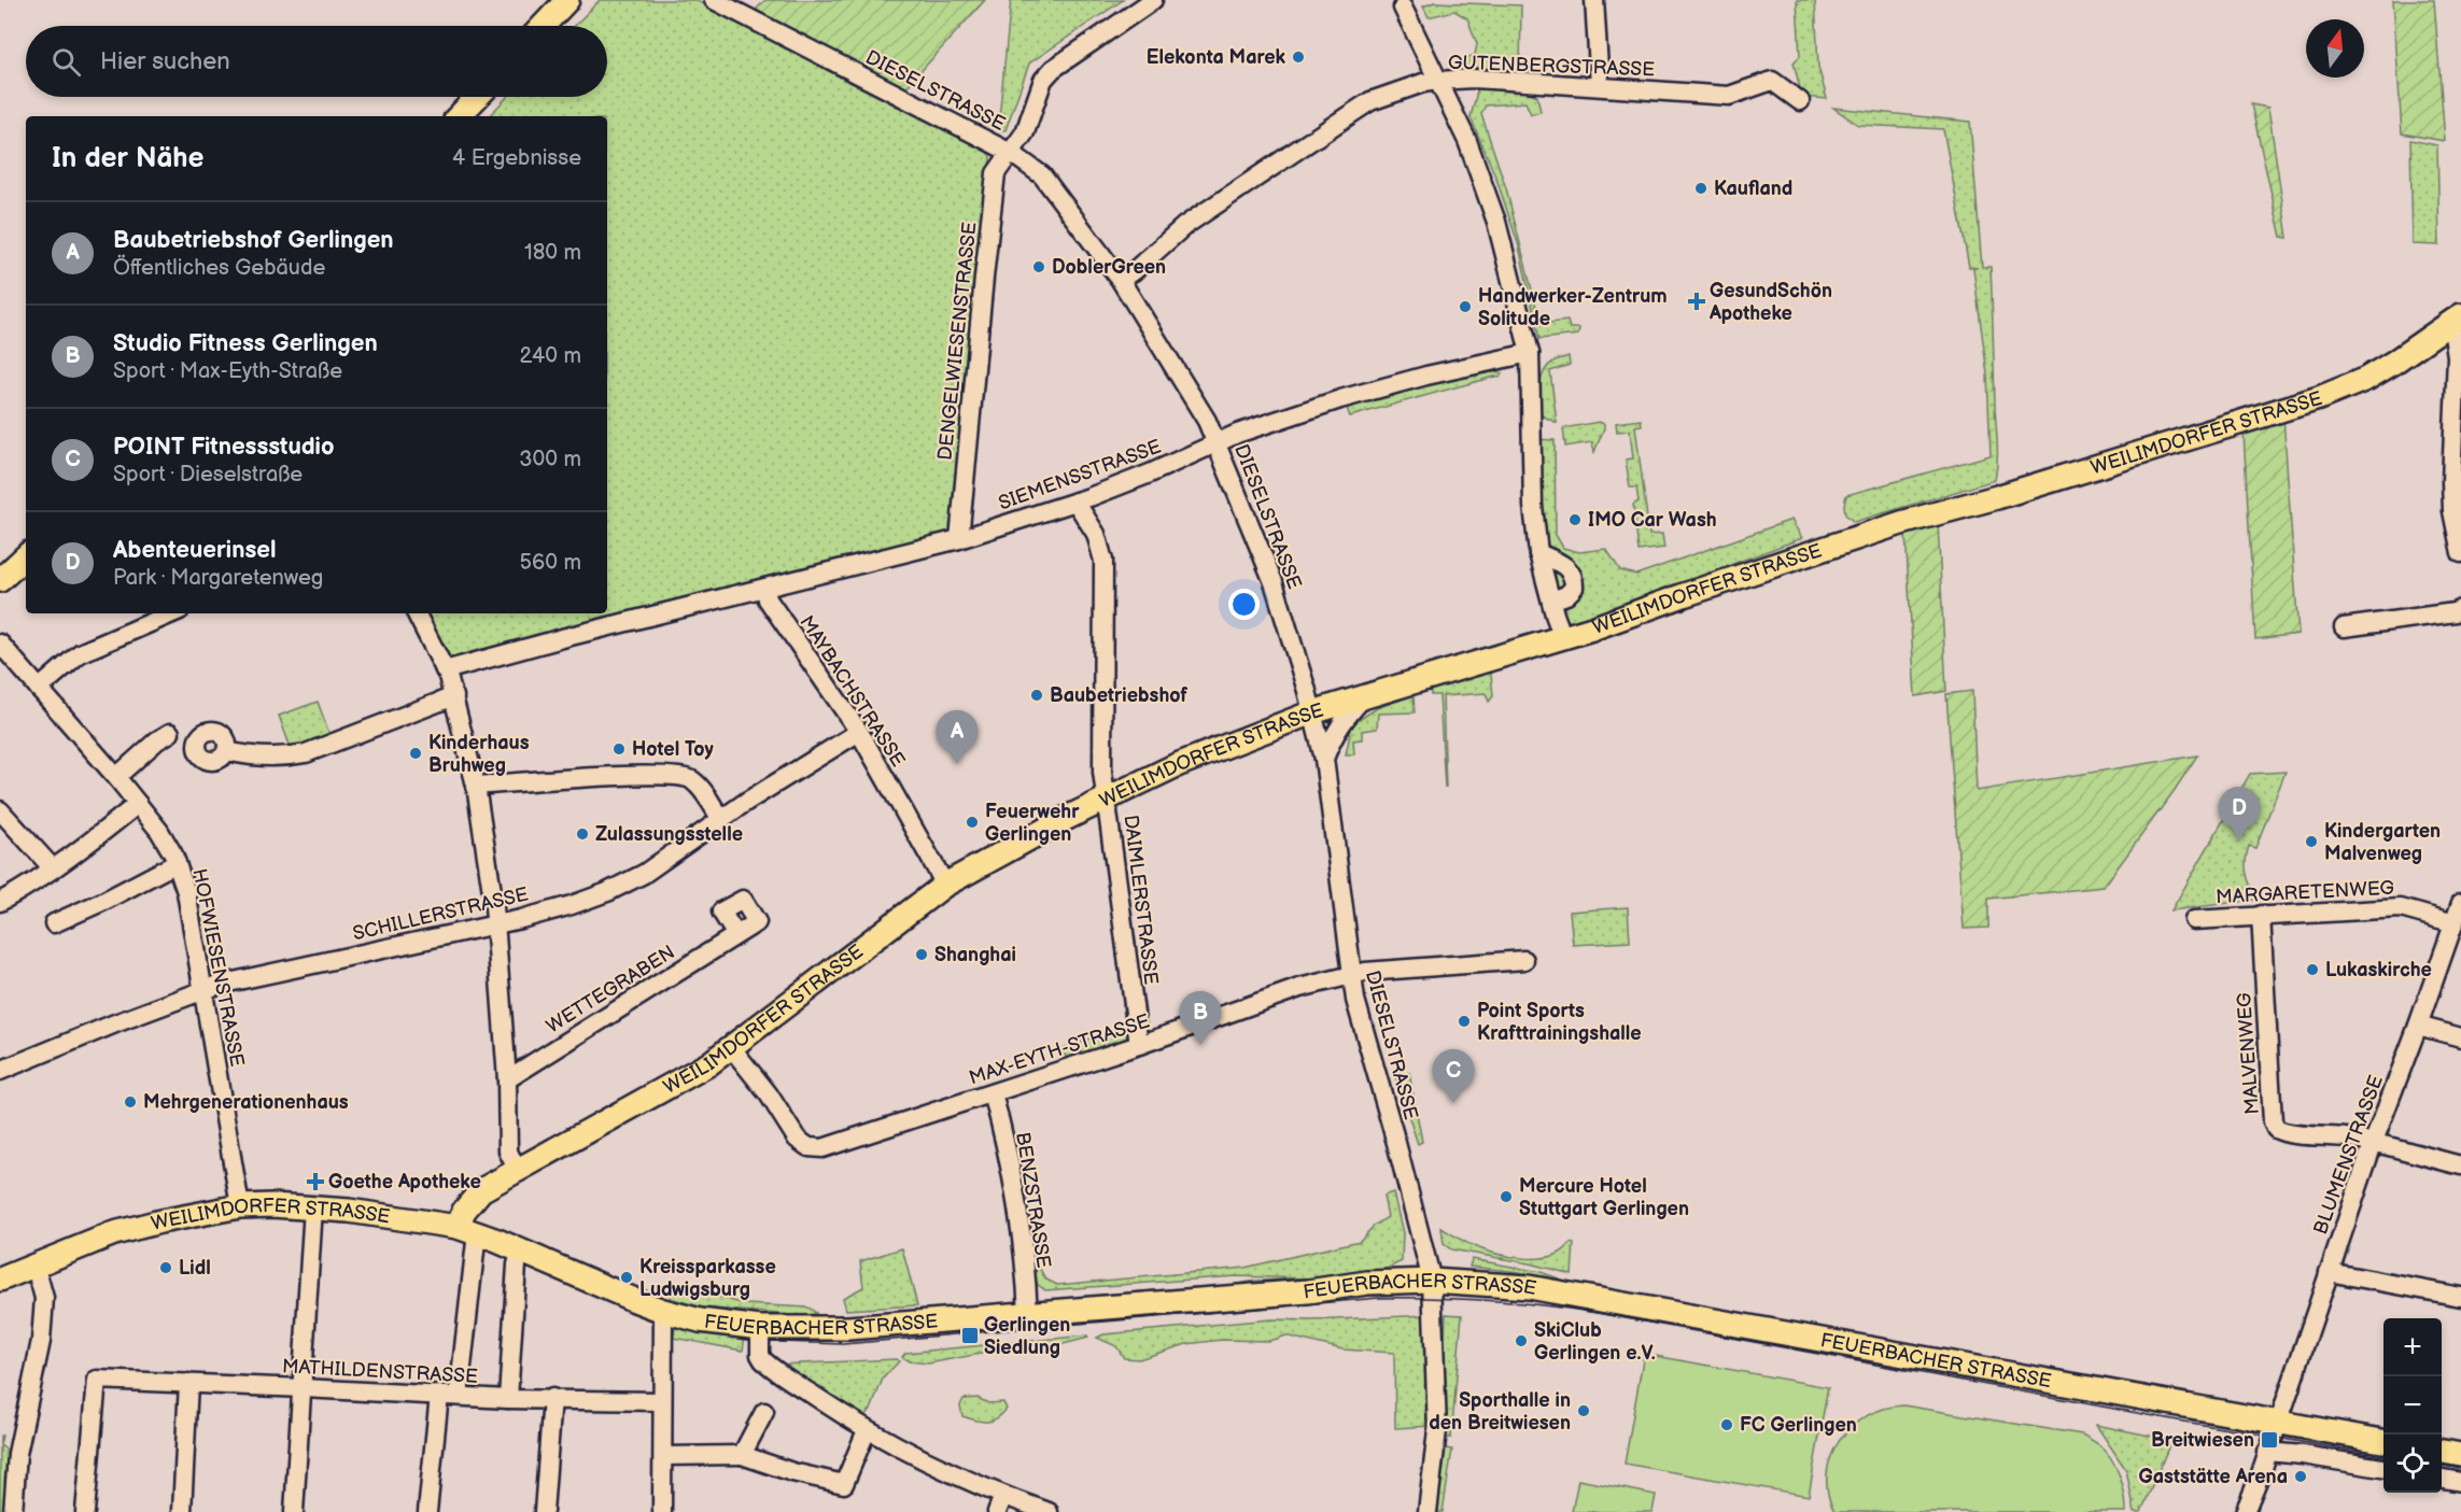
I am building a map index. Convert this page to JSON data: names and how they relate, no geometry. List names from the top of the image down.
{
  "streets": {
    "main road": ["WEILIMDORFER STRASSE", "FEUERBACHER STRASSE"],
    "street": [
      "GUTENBERGSTRASSE",
      "DIESELSTRASSE",
      "DENGELWIESENSTRASSE",
      "SIEMENSSTRASSE",
      "MAYBACHSTRASSE",
      "MARGARETENWEG",
      "DAIMLERSTRASSE",
      "SCHILLERSTRASSE",
      "HOFWIESENSTRASSE",
      "WETTEGRABEN",
      "MAX-EYTH-STRASSE",
      "MALVENWEG",
      "BLUMENSTRASSE",
      "BENZSTRASSE",
      "MATHILDENSTRASSE"
    ]
  },
  "crossings": [
    ["GUTENBERGSTRASSE", "DIESELSTRASSE"],
    ["DIESELSTRASSE", "DENGELWIESENSTRASSE"],
    ["DIESELSTRASSE", "WEILIMDORFER STRASSE"],
    ["DIESELSTRASSE", "SIEMENSSTRASSE"],
    ["DIESELSTRASSE", "MAX-EYTH-STRASSE"],
    ["DIESELSTRASSE", "FEUERBACHER STRASSE"],
    ["DENGELWIESENSTRASSE", "SIEMENSSTRASSE"],
    ["WEILIMDORFER STRASSE", "MAYBACHSTRASSE"],
    ["WEILIMDORFER STRASSE", "DAIMLERSTRASSE"],
    ["WEILIMDORFER STRASSE", "HOFWIESENSTRASSE"],
    ["WEILIMDORFER STRASSE", "MAX-EYTH-STRASSE"],
    ["WEILIMDORFER STRASSE", "FEUERBACHER STRASSE"],
    ["SIEMENSSTRASSE", "MAYBACHSTRASSE"],
    ["SIEMENSSTRASSE", "DAIMLERSTRASSE"],
    ["MAYBACHSTRASSE", "SCHILLERSTRASSE"],
    ["MARGARETENWEG", "MALVENWEG"],
    ["MARGARETENWEG", "BLUMENSTRASSE"],
    ["DAIMLERSTRASSE", "MAX-EYTH-STRASSE"],
    ["SCHILLERSTRASSE", "HOFWIESENSTRASSE"],
    ["MAX-EYTH-STRASSE", "BENZSTRASSE"],
    ["MALVENWEG", "BLUMENSTRASSE"],
    ["BLUMENSTRASSE", "FEUERBACHER STRASSE"],
    ["BENZSTRASSE", "FEUERBACHER STRASSE"]
  ],
  "places": {
    "other": [
      "Elekonta Marek",
      "Kaufland",
      "DoblerGreen",
      "Handwerker-Zentrum Solitude",
      "IMO Car Wash",
      "Baubetriebshof",
      "Hotel Toy",
      "Kinderhaus Bruhweg",
      "Feuerwehr Gerlingen",
      "Zulassungsstelle",
      "Kindergarten Malvenweg",
      "Shanghai",
      "Lukaskirche",
      "Point Sports Krafttrainingshalle",
      "Mehrgenerationenhaus",
      "Mercure Hotel Stuttgart Gerlingen",
      "Lidl",
      "Kreissparkasse Ludwigsburg",
      "SkiClub Gerlingen e.V.",
      "Sporthalle in den Breitwiesen",
      "FC Gerlingen",
      "Gaststätte Arena"
    ],
    "health": ["GesundSchön Apotheke", "Goethe Apotheke"],
    "transit": ["Gerlingen Siedlung", "Breitwiesen"]
  },
  "north": "top",
  "page": {
    "search": "Hier suchen",
    "heading": ["In der Nähe", "4 Ergebnisse"],
    "list": [
      {
        "mark": "A",
        "name": "Baubetriebshof Gerlingen",
        "note": "Öffentliches Gebäude",
        "value": "180 m"
      },
      {
        "mark": "B",
        "name": "Studio Fitness Gerlingen",
        "note": "Sport · Max-Eyth-Straße",
        "value": "240 m"
      },
      {
        "mark": "C",
        "name": "POINT Fitnessstudio",
        "note": "Sport · Dieselstraße",
        "value": "300 m"
      },
      {
        "mark": "D",
        "name": "Abenteuerinsel",
        "note": "Park · Margaretenweg",
        "value": "560 m"
      }
    ],
    "pins": [
      "A",
      "D",
      "B",
      "C"
    ],
    "map_buttons": ["+", "−"]
  }
}
